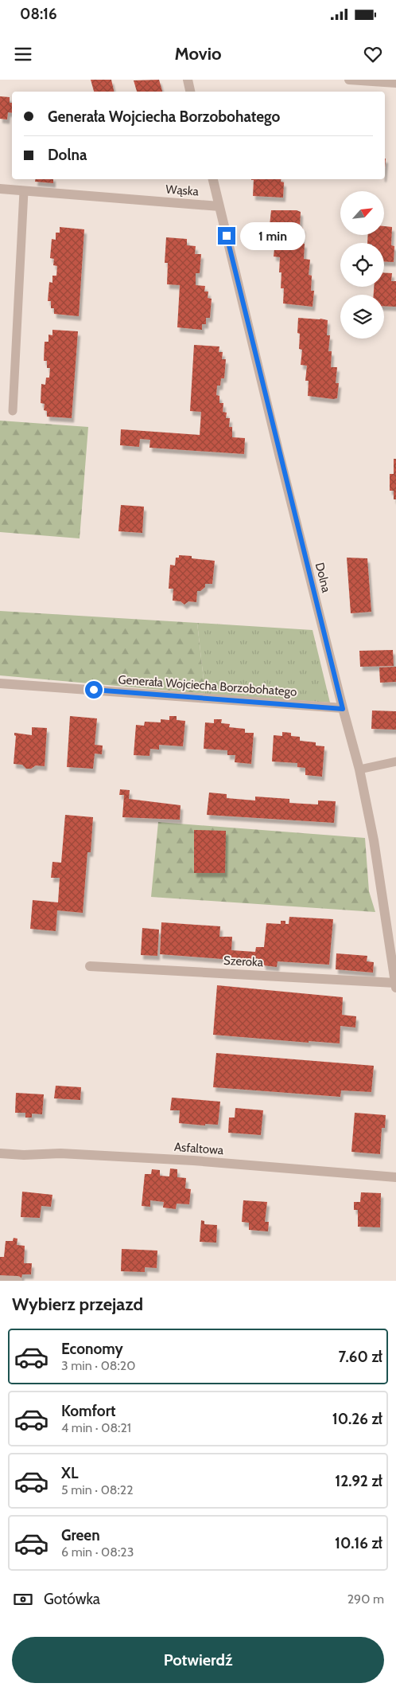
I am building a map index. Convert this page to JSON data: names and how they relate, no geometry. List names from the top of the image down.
{
  "streets": {
    "street": [
      "Wąska",
      "Dolna",
      "Generała Wojciecha Borzobohatego",
      "Szeroka",
      "Asfaltowa"
    ]
  },
  "crossings": [
    ["Wąska", "Dolna"],
    ["Dolna", "Generała Wojciecha Borzobohatego"],
    ["Dolna", "Szeroka"]
  ],
  "north": "top right",
  "page": {
    "status": "08:16",
    "header": "Movio",
    "banner": ["Generała Wojciecha Borzobohatego", "Dolna"],
    "bubble": "1 min",
    "heading": "Wybierz przejazd",
    "list": [
      {
        "name": "Economy",
        "note": "3 min · 08:20",
        "value": "7.60 zł"
      },
      {
        "name": "Komfort",
        "note": "4 min · 08:21",
        "value": "10.26 zł"
      },
      {
        "name": "XL",
        "note": "5 min · 08:22",
        "value": "12.92 zł"
      },
      {
        "name": "Green",
        "note": "6 min · 08:23",
        "value": "10.16 zł"
      }
    ],
    "pay": ["Gotówka", "290 m"],
    "buttons": "Potwierdź"
  }
}
